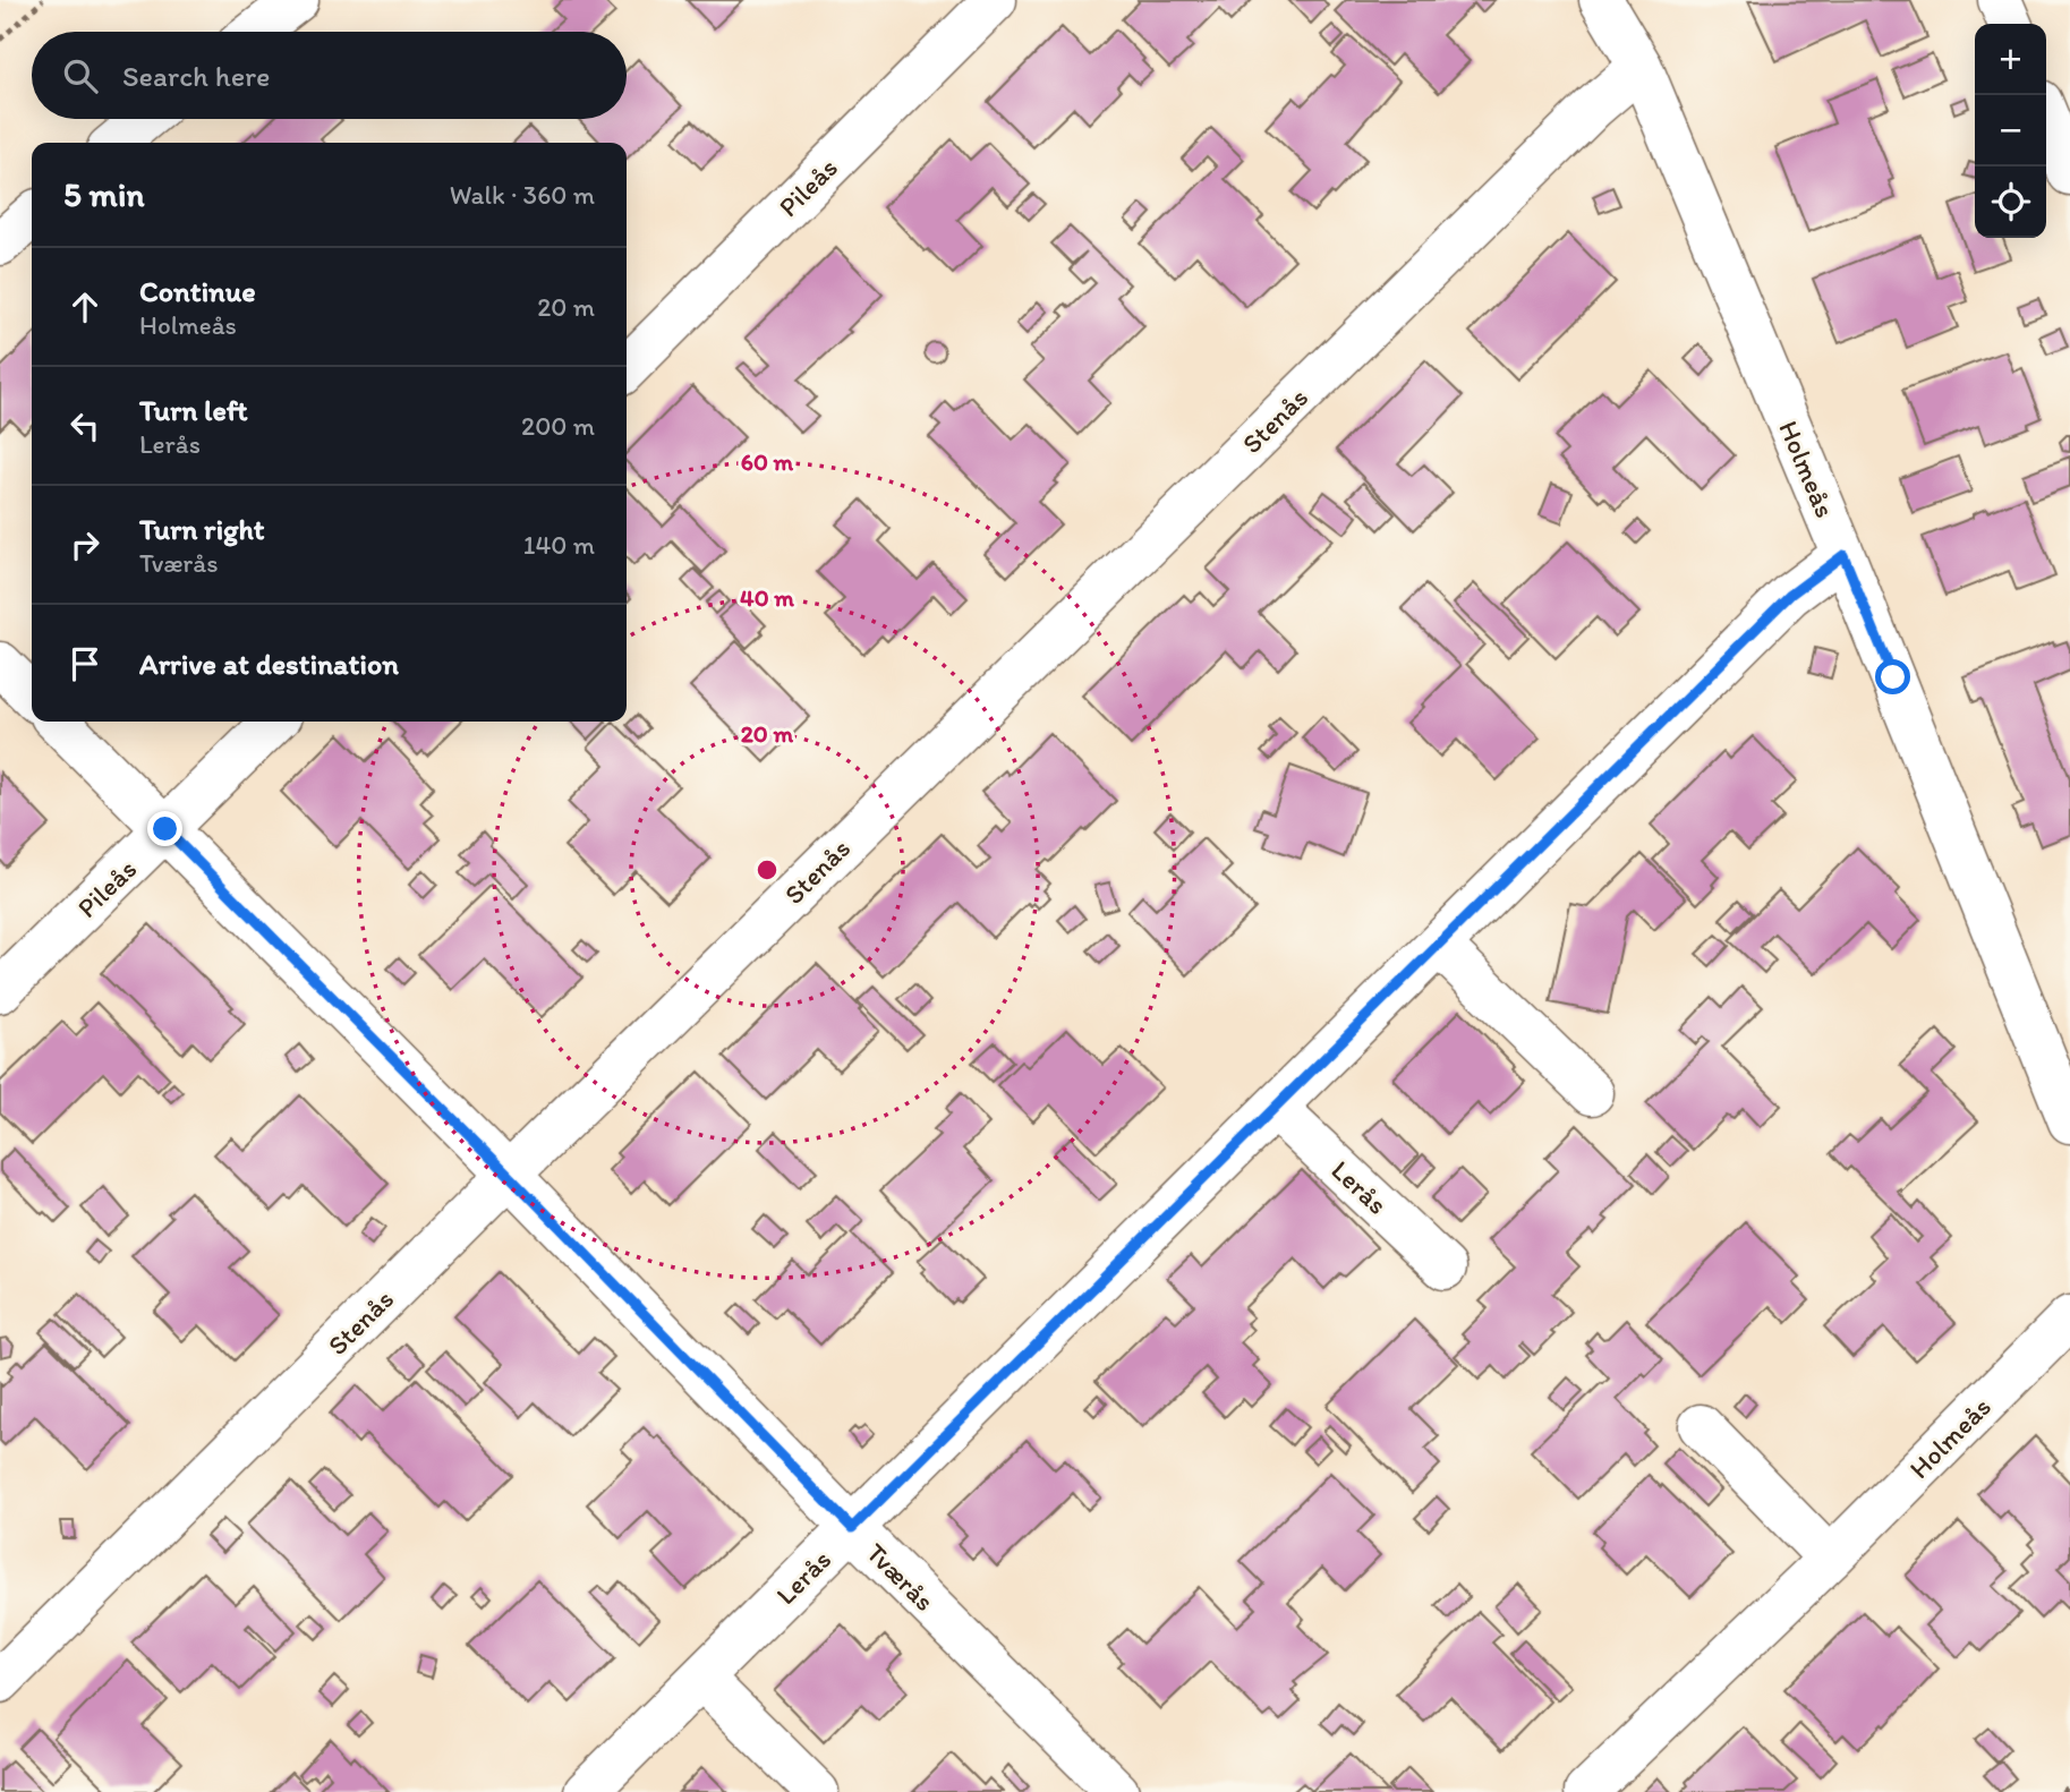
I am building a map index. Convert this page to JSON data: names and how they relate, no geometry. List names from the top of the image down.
{
  "streets": {
    "street": [
      "Pileås",
      "Stenås",
      "Holmeås",
      "Lerås",
      "Tværås"
    ]
  },
  "crossings": [
    ["Pileås", "Tværås"],
    ["Stenås", "Holmeås"],
    ["Stenås", "Tværås"],
    ["Holmeås", "Lerås"],
    ["Lerås", "Tværås"]
  ],
  "page": {
    "map_buttons": ["+", "−"],
    "search": "Search here",
    "heading": ["5 min", "Walk · 360 m"],
    "list": [
      ["Continue", "Holmeås", "20 m"],
      ["Turn left", "Lerås", "200 m"],
      ["Turn right", "Tværås", "140 m"],
      "Arrive at destination"
    ]
  },
  "rings": ["60 m", "40 m", "20 m"]
}
